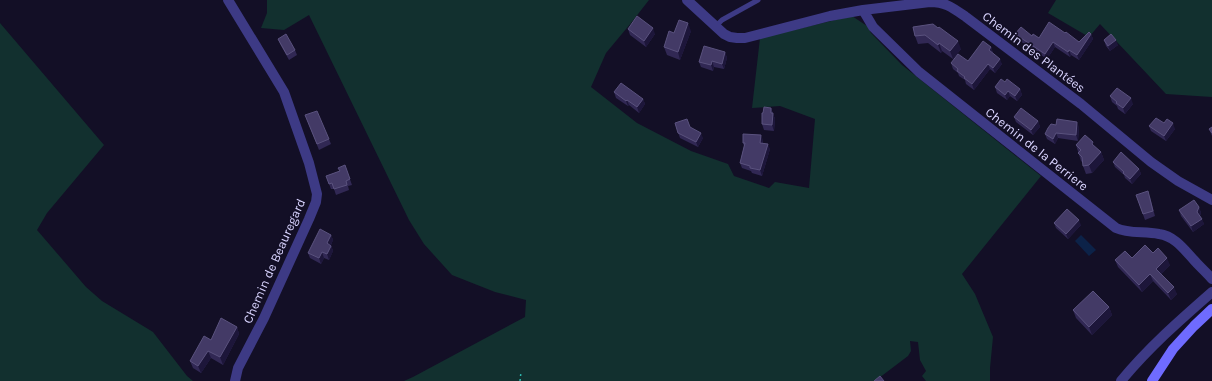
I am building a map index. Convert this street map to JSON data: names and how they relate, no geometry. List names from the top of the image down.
{
  "streets": {
    "street": ["Chemin des Plantées", "Chemin de la Perriere", "Chemin de Beauregard"]
  },
  "crossings": [
    ["Chemin des Plantées", "Chemin de la Perriere"]
  ]
}
